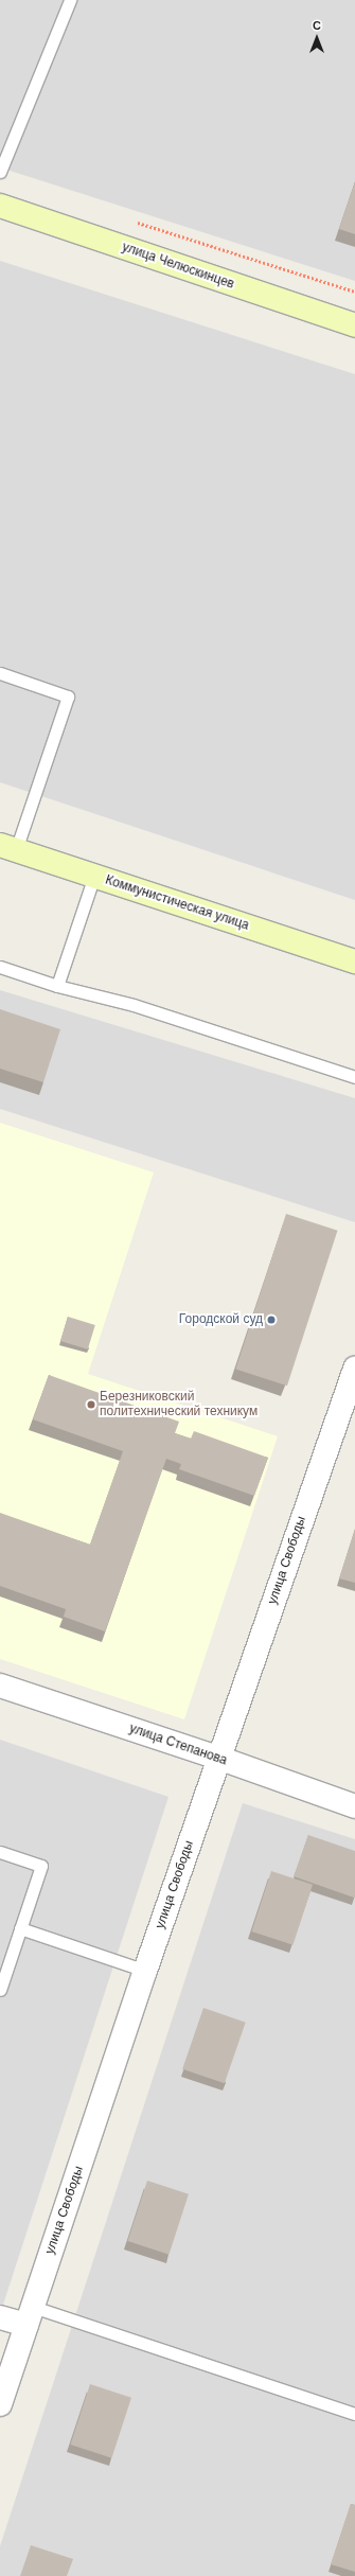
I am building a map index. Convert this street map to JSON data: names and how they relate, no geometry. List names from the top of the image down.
{
  "streets": {
    "street": [
      "улица Челюскинцев",
      "Коммунистическая улица",
      "улица Свободы",
      "улица Степанова"
    ]
  },
  "crossings": [
    ["улица Свободы", "улица Степанова"]
  ],
  "places": ["Городской суд", "Березниковский политехнический техникум"],
  "north": "top"
}
